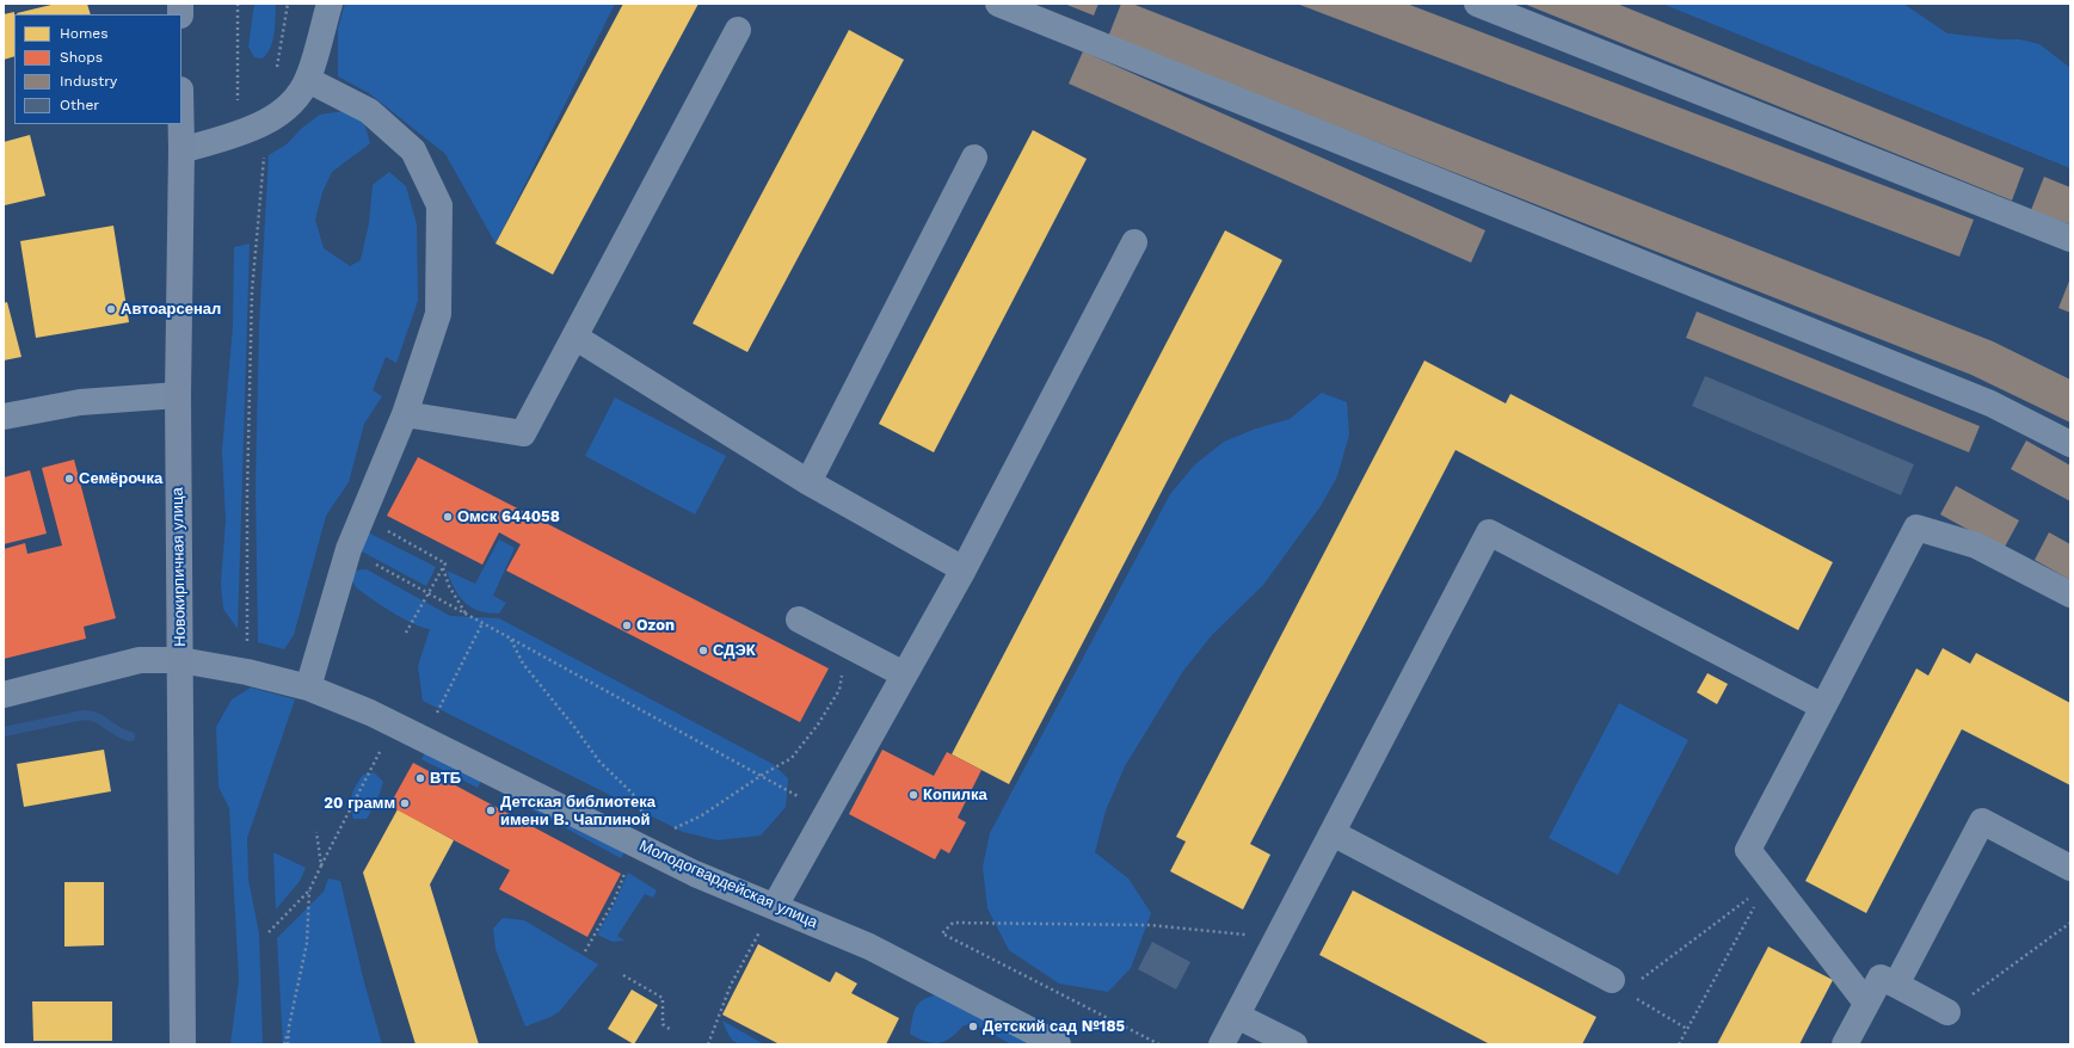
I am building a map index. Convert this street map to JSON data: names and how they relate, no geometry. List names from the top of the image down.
{
  "streets": {
    "main road": ["Новокирпичная улица"],
    "street": ["Молодогвардейская улица"]
  },
  "crossings": [
    ["Новокирпичная улица", "Молодогвардейская улица"]
  ],
  "places": [
    "Автоарсенал",
    "Семёрочка",
    "Омск 644058",
    "Ozon",
    "СДЭК",
    "ВТБ",
    "Копилка",
    "20 грамм",
    "Детская библиотека имени В. Чаплиной",
    "Детский сад №185"
  ],
  "legend": [
    "Homes",
    "Shops",
    "Industry",
    "Other"
  ]
}
